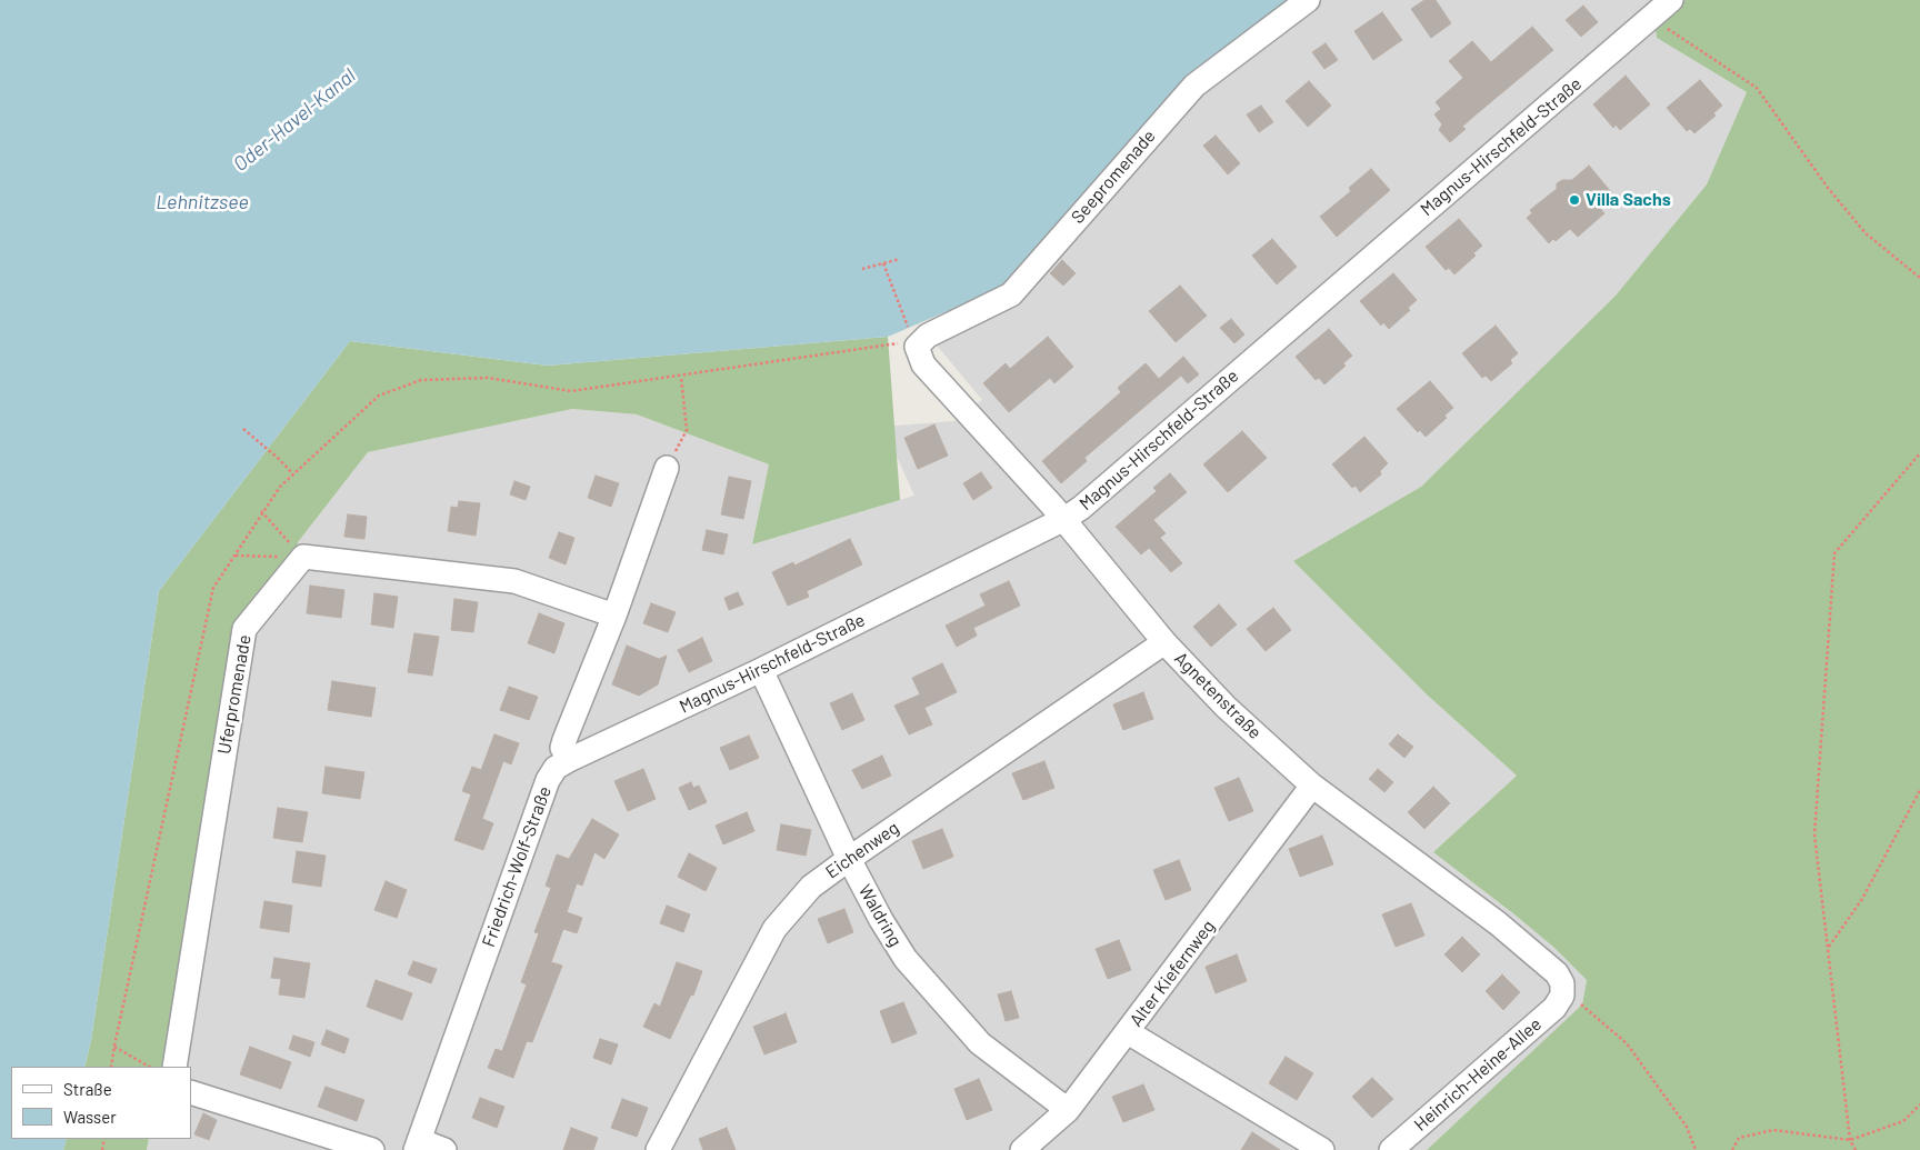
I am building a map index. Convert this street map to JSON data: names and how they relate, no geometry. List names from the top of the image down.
{
  "streets": {
    "street": [
      "Magnus-Hirschfeld-Straße",
      "Seepromenade",
      "Uferpromenade",
      "Agnetenstraße",
      "Eichenweg",
      "Friedrich-Wolf-Straße",
      "Waldring",
      "Alter Kiefernweg",
      "Heinrich-Heine-Allee"
    ]
  },
  "crossings": [
    ["Magnus-Hirschfeld-Straße", "Agnetenstraße"],
    ["Magnus-Hirschfeld-Straße", "Friedrich-Wolf-Straße"],
    ["Magnus-Hirschfeld-Straße", "Waldring"],
    ["Seepromenade", "Agnetenstraße"],
    ["Agnetenstraße", "Eichenweg"],
    ["Agnetenstraße", "Alter Kiefernweg"],
    ["Agnetenstraße", "Heinrich-Heine-Allee"],
    ["Eichenweg", "Waldring"],
    ["Waldring", "Alter Kiefernweg"]
  ],
  "water": ["Oder-Havel-Kanal", "Lehnitzsee"],
  "places": ["Villa Sachs"],
  "legend": ["Straße", "Wasser"]
}
